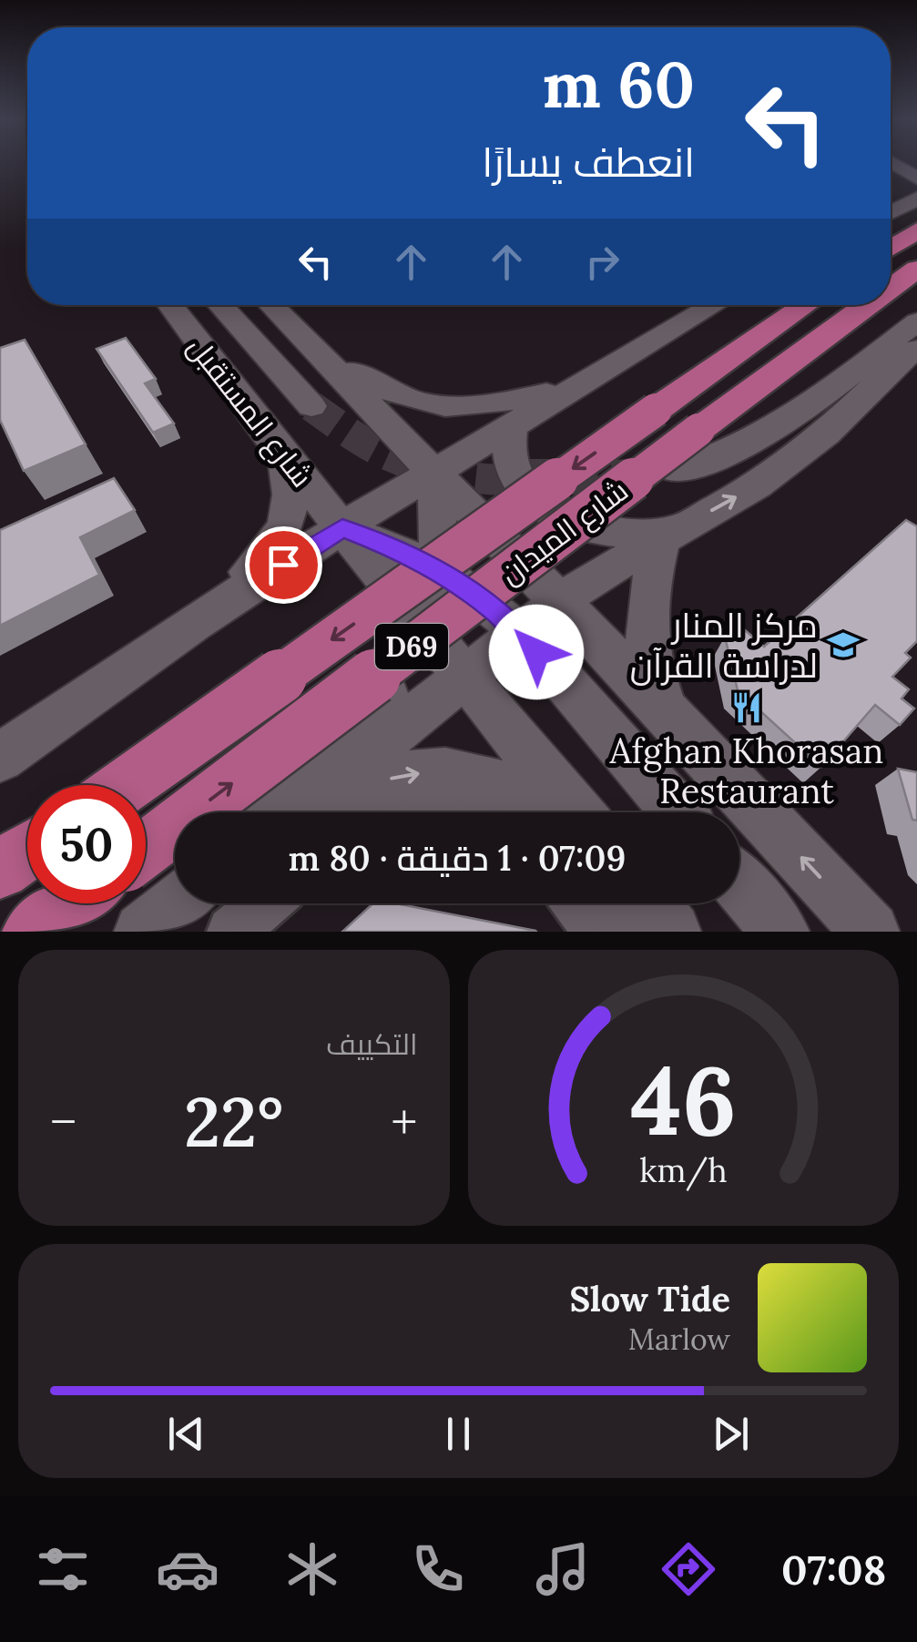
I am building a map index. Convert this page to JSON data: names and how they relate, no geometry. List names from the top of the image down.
{
  "streets": {
    "main road": ["شارع المستقبل", "شارع الميدان", "D69"]
  },
  "places": {
    "school or university": ["مركز المنار لدراسة القرآن"],
    "restaurant": ["Afghan Khorasan Restaurant"]
  },
  "page": {
    "turn": ["60 m", "انعطف يسارًا"],
    "limit": "50",
    "trip": "07:09 · 1 دقيقة · 80 m",
    "tile": "التكييف",
    "heat": ["−", "22°", "+"],
    "song": ["Slow Tide", "Marlow"],
    "tabs": "07:08",
    "gauge": ["46", "km/h"]
  }
}
